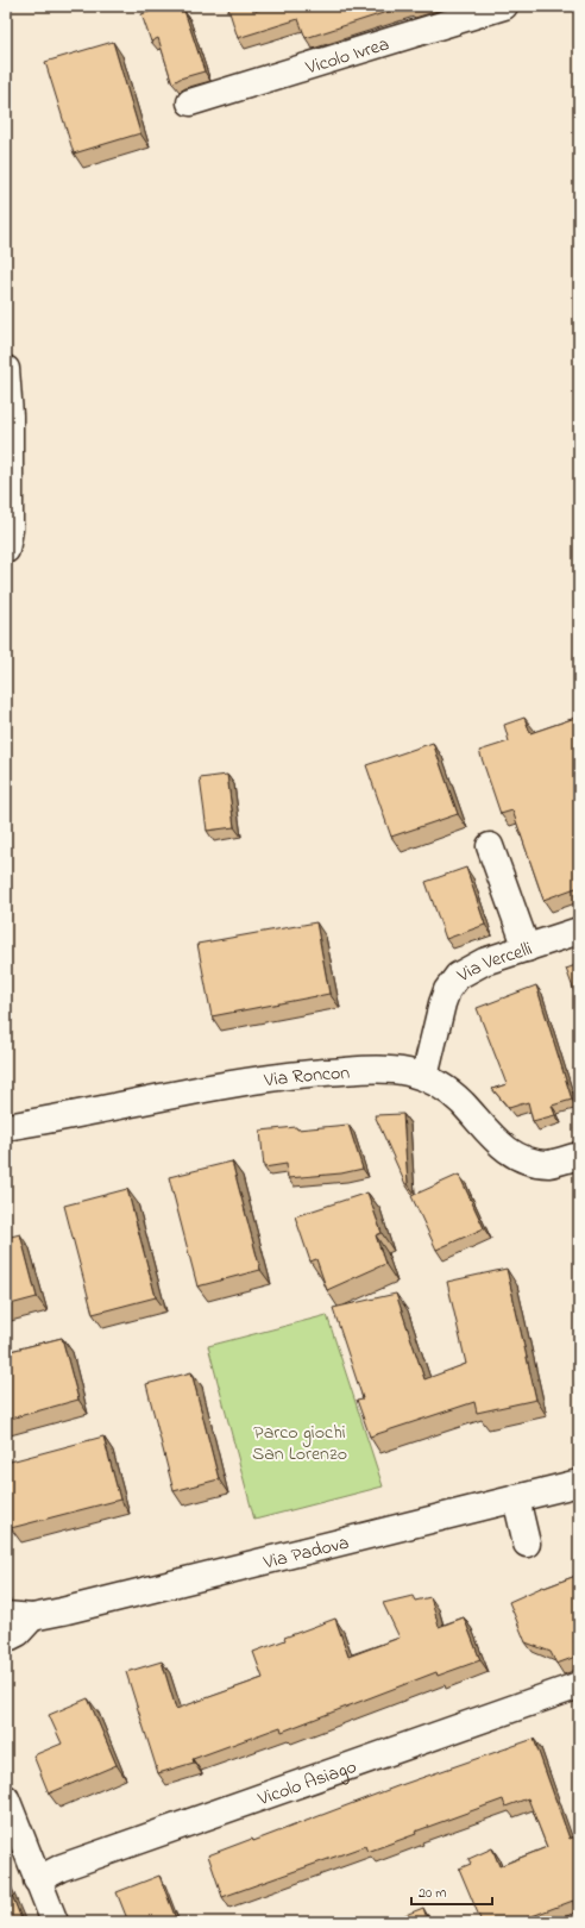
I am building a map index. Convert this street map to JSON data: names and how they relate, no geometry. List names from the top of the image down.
{
  "streets": {
    "street": [
      "Vicolo Ivrea",
      "Via Vercelli",
      "Via Roncon",
      "Via Padova",
      "Vicolo Asiago"
    ]
  },
  "crossings": [
    ["Via Vercelli", "Via Roncon"]
  ],
  "parks": ["Parco giochi San Lorenzo"],
  "scale_bar": "20 m"
}
